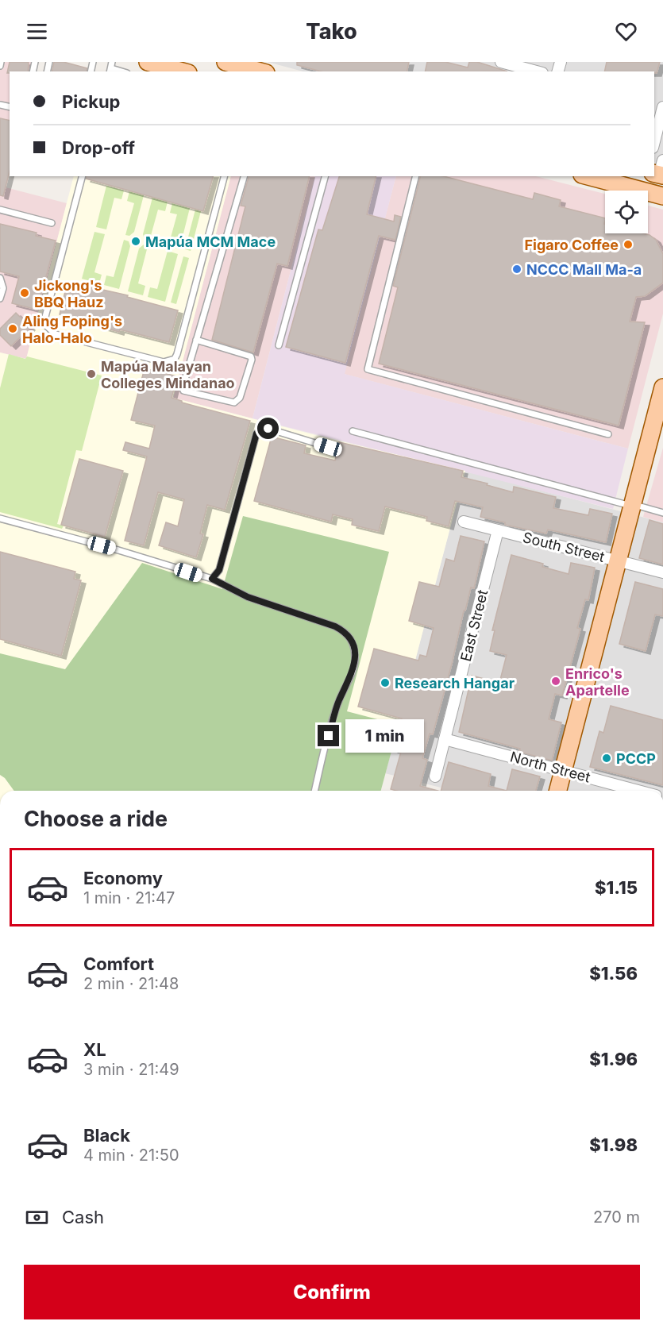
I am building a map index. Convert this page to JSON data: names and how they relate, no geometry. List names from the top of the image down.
{
  "streets": {
    "street": ["South Street", "East Street", "North Street"]
  },
  "crossings": [
    ["South Street", "East Street"],
    ["East Street", "North Street"]
  ],
  "places": [
    "Mapúa MCM Mace",
    "Figaro Coffee",
    "NCCC Mall Ma-a",
    "Jickong's BBQ Hauz",
    "Aling Foping's Halo-Halo",
    "Mapúa Malayan Colleges Mindanao",
    "Enrico's Apartelle",
    "Research Hangar",
    "PCCP"
  ],
  "page": {
    "header": "Tako",
    "banner": ["Pickup", "Drop-off"],
    "bubble": "1 min",
    "heading": "Choose a ride",
    "list": [
      {
        "name": "Economy",
        "note": "1 min · 21:47",
        "value": "$1.15"
      },
      {
        "name": "Comfort",
        "note": "2 min · 21:48",
        "value": "$1.56"
      },
      {
        "name": "XL",
        "note": "3 min · 21:49",
        "value": "$1.96"
      },
      {
        "name": "Black",
        "note": "4 min · 21:50",
        "value": "$1.98"
      }
    ],
    "pay": ["Cash", "270 m"],
    "buttons": "Confirm"
  }
}
